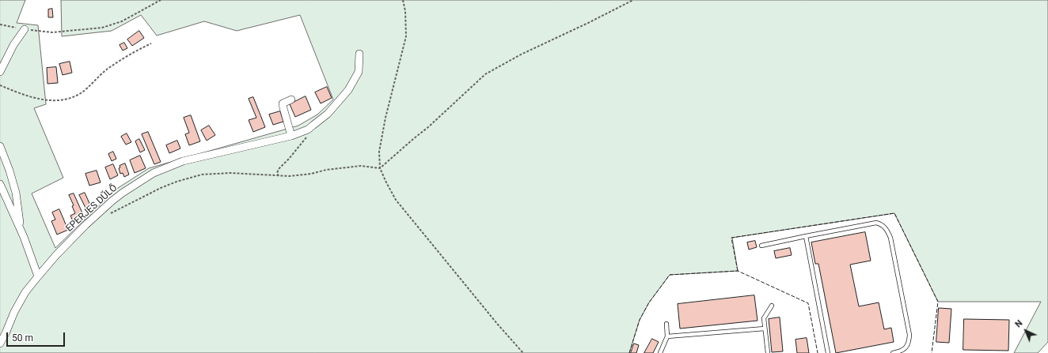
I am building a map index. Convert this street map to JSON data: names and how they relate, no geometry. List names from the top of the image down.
{
  "streets": {
    "street": ["EPERJES DŰLŐ"]
  },
  "scale_bar": "50 m",
  "north": "top left"
}
